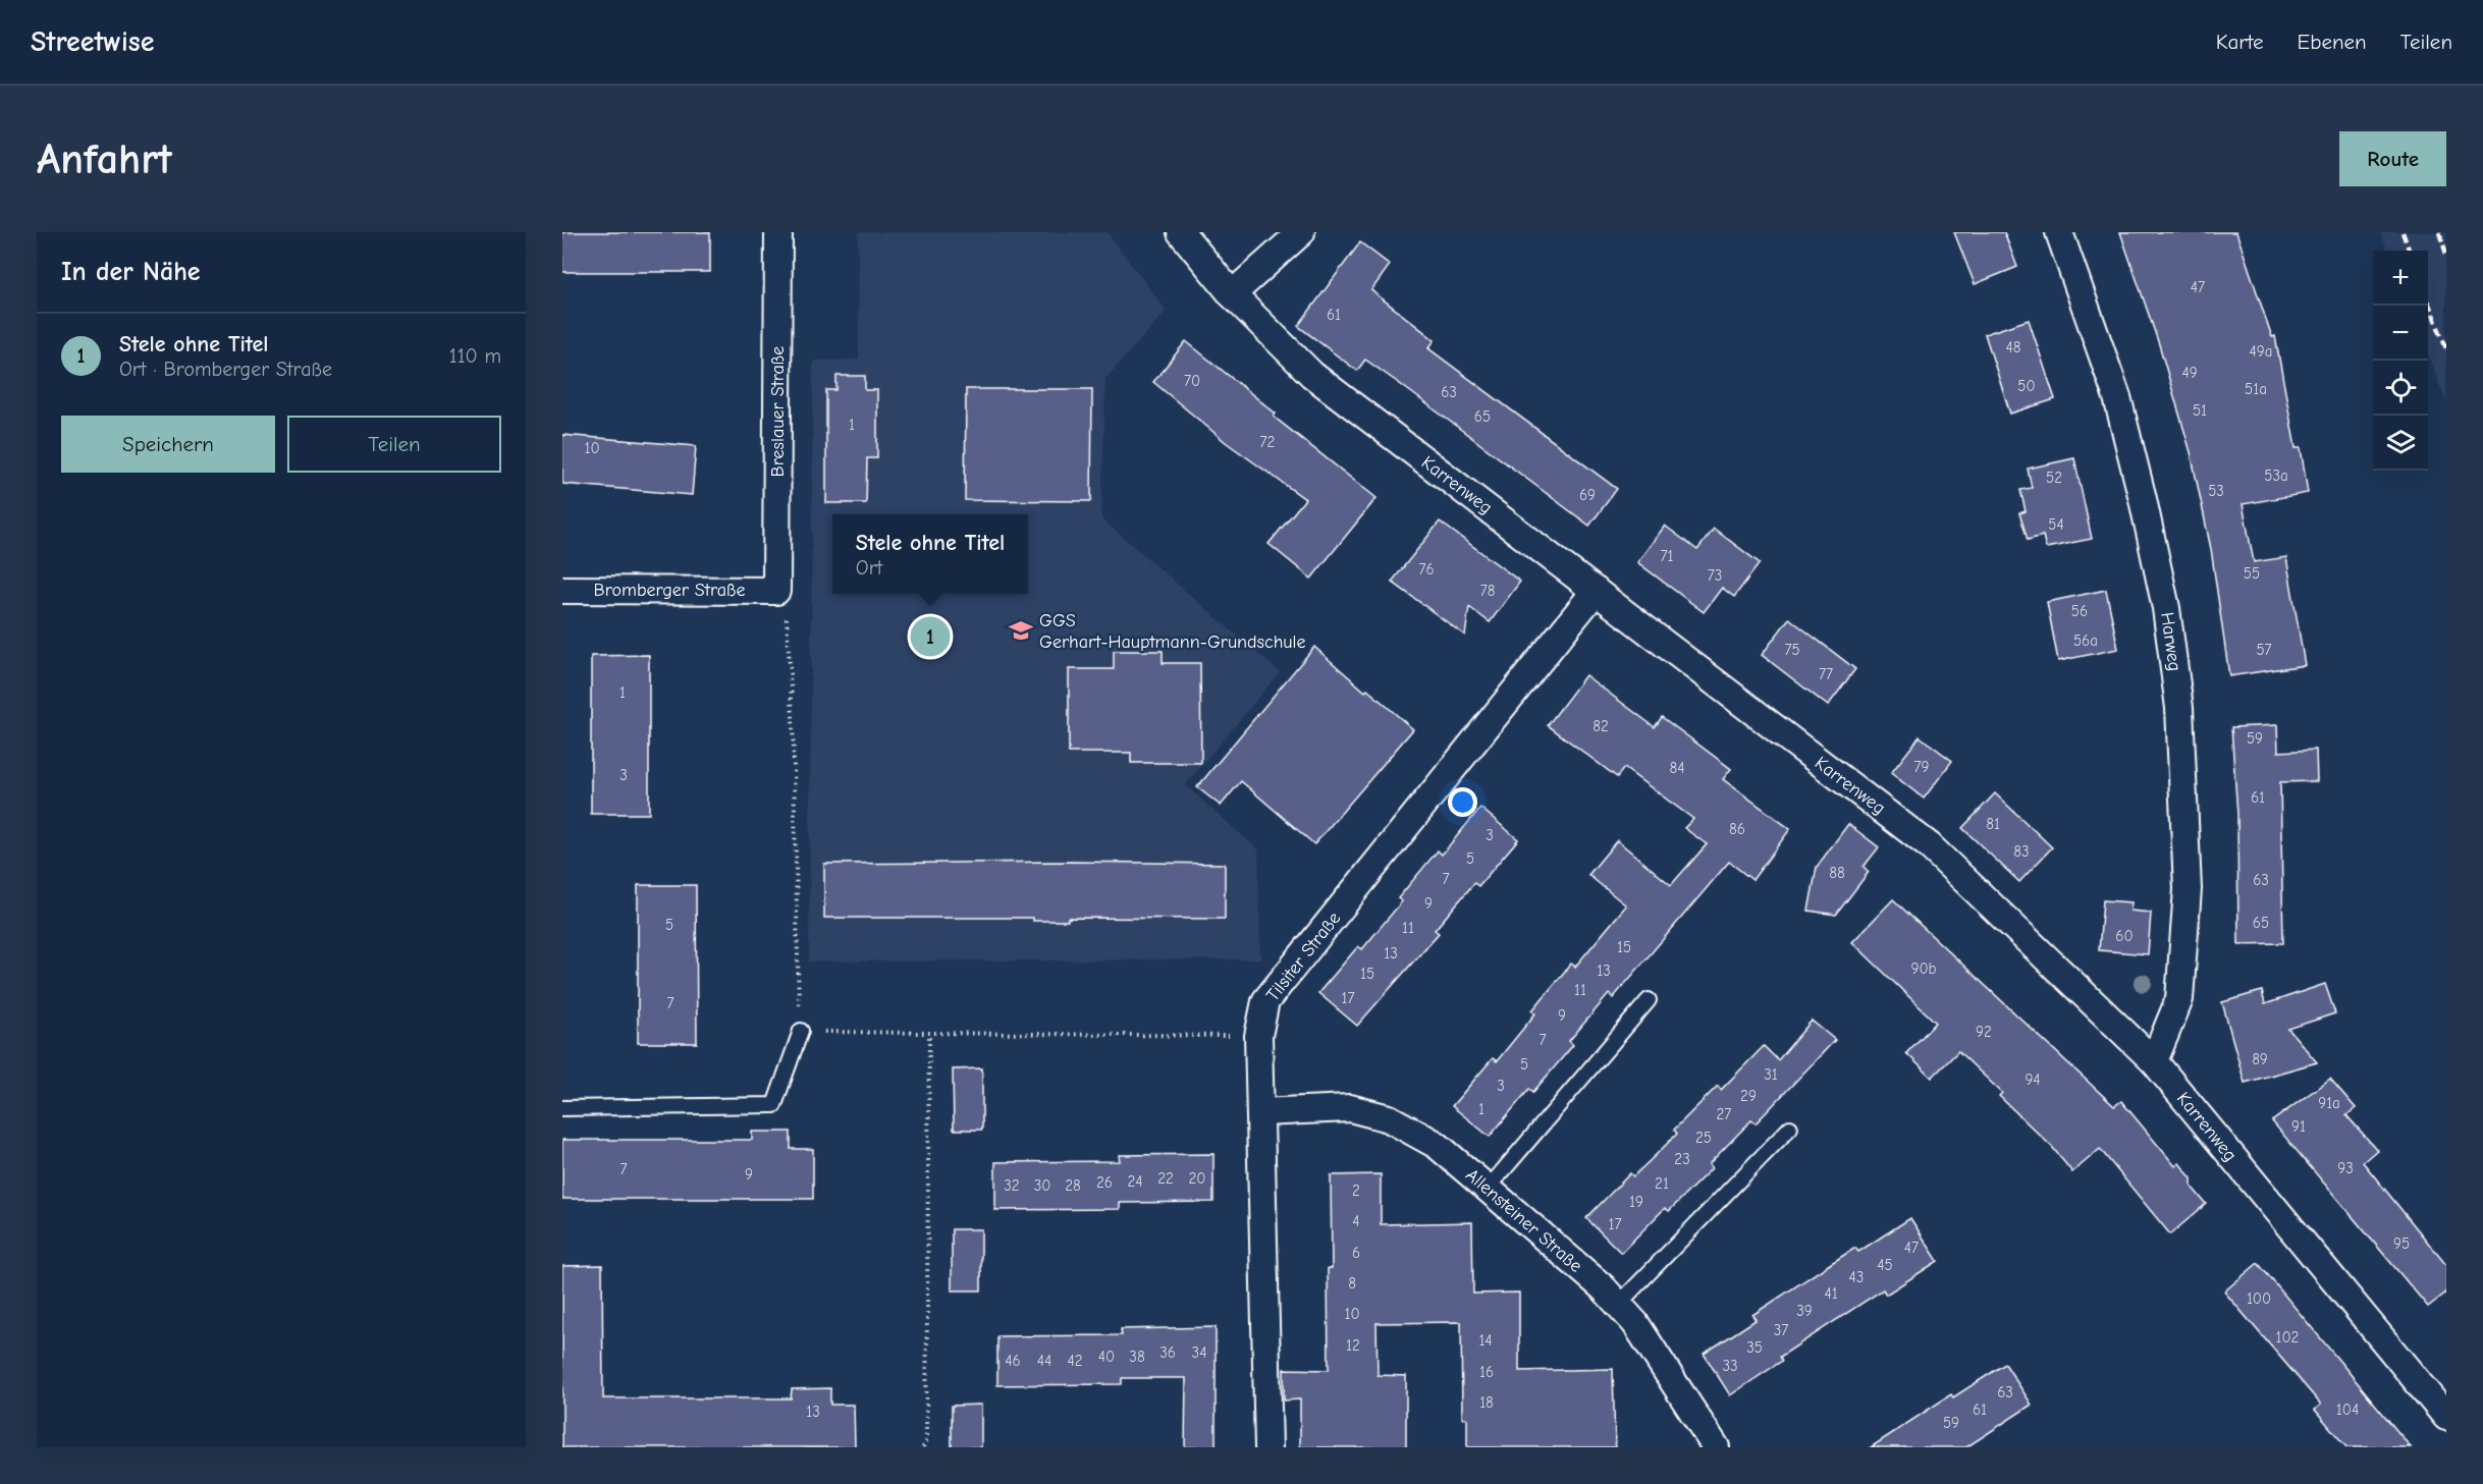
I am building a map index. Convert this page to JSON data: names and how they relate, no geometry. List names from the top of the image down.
{
  "streets": {
    "street": [
      "Breslauer Straße",
      "Karrenweg",
      "Bromberger Straße",
      "Harweg",
      "Tilsiter Straße",
      "Allensteiner Straße"
    ]
  },
  "crossings": [
    ["Breslauer Straße", "Bromberger Straße"],
    ["Karrenweg", "Harweg"],
    ["Karrenweg", "Tilsiter Straße"],
    ["Tilsiter Straße", "Allensteiner Straße"]
  ],
  "places": {
    "school or university": ["GGS Gerhart-Hauptmann-Grundschule"]
  },
  "house_numbers": [
    "47",
    "61",
    "48",
    "49a",
    "49",
    "70",
    "50",
    "51a",
    "63",
    "51",
    "65",
    "1",
    "72",
    "10",
    "53a",
    "52",
    "53",
    "69",
    "54",
    "71",
    "76",
    "55",
    "73",
    "78",
    "56",
    "56a",
    "75",
    "57",
    "77",
    "1",
    "82",
    "59",
    "79",
    "84",
    "3",
    "61",
    "81",
    "86",
    "3",
    "83",
    "5",
    "88",
    "7",
    "63",
    "9",
    "65",
    "5",
    "11",
    "60",
    "15",
    "13",
    "90b",
    "13",
    "15",
    "11",
    "17",
    "7",
    "9",
    "92",
    "7",
    "89",
    "5",
    "31",
    "94",
    "3",
    "29",
    "91a",
    "1",
    "27",
    "91",
    "25",
    "23",
    "93",
    "7",
    "9",
    "22",
    "20",
    "24",
    "26",
    "21",
    "32",
    "30",
    "28",
    "2",
    "19",
    "4",
    "17",
    "95",
    "47",
    "6",
    "45",
    "43",
    "8",
    "41",
    "100",
    "39",
    "10",
    "37",
    "102",
    "14",
    "12",
    "35",
    "36",
    "34",
    "40",
    "38",
    "46",
    "44",
    "42",
    "33",
    "16",
    "63",
    "18",
    "61",
    "104",
    "13",
    "59"
  ],
  "page": {
    "header": "Streetwise",
    "nav": ["Karte", "Ebenen", "Teilen"],
    "buttons": [
      "Route",
      ["Speichern", "Teilen"]
    ],
    "title": "Anfahrt",
    "heading": "In der Nähe",
    "map_buttons": ["+", "−"],
    "list": [
      {
        "mark": "1",
        "name": "Stele ohne Titel",
        "note": "Ort · Bromberger Straße",
        "value": "110 m"
      }
    ],
    "popup": ["Stele ohne Titel", "Ort"],
    "pins": "1"
  }
}
